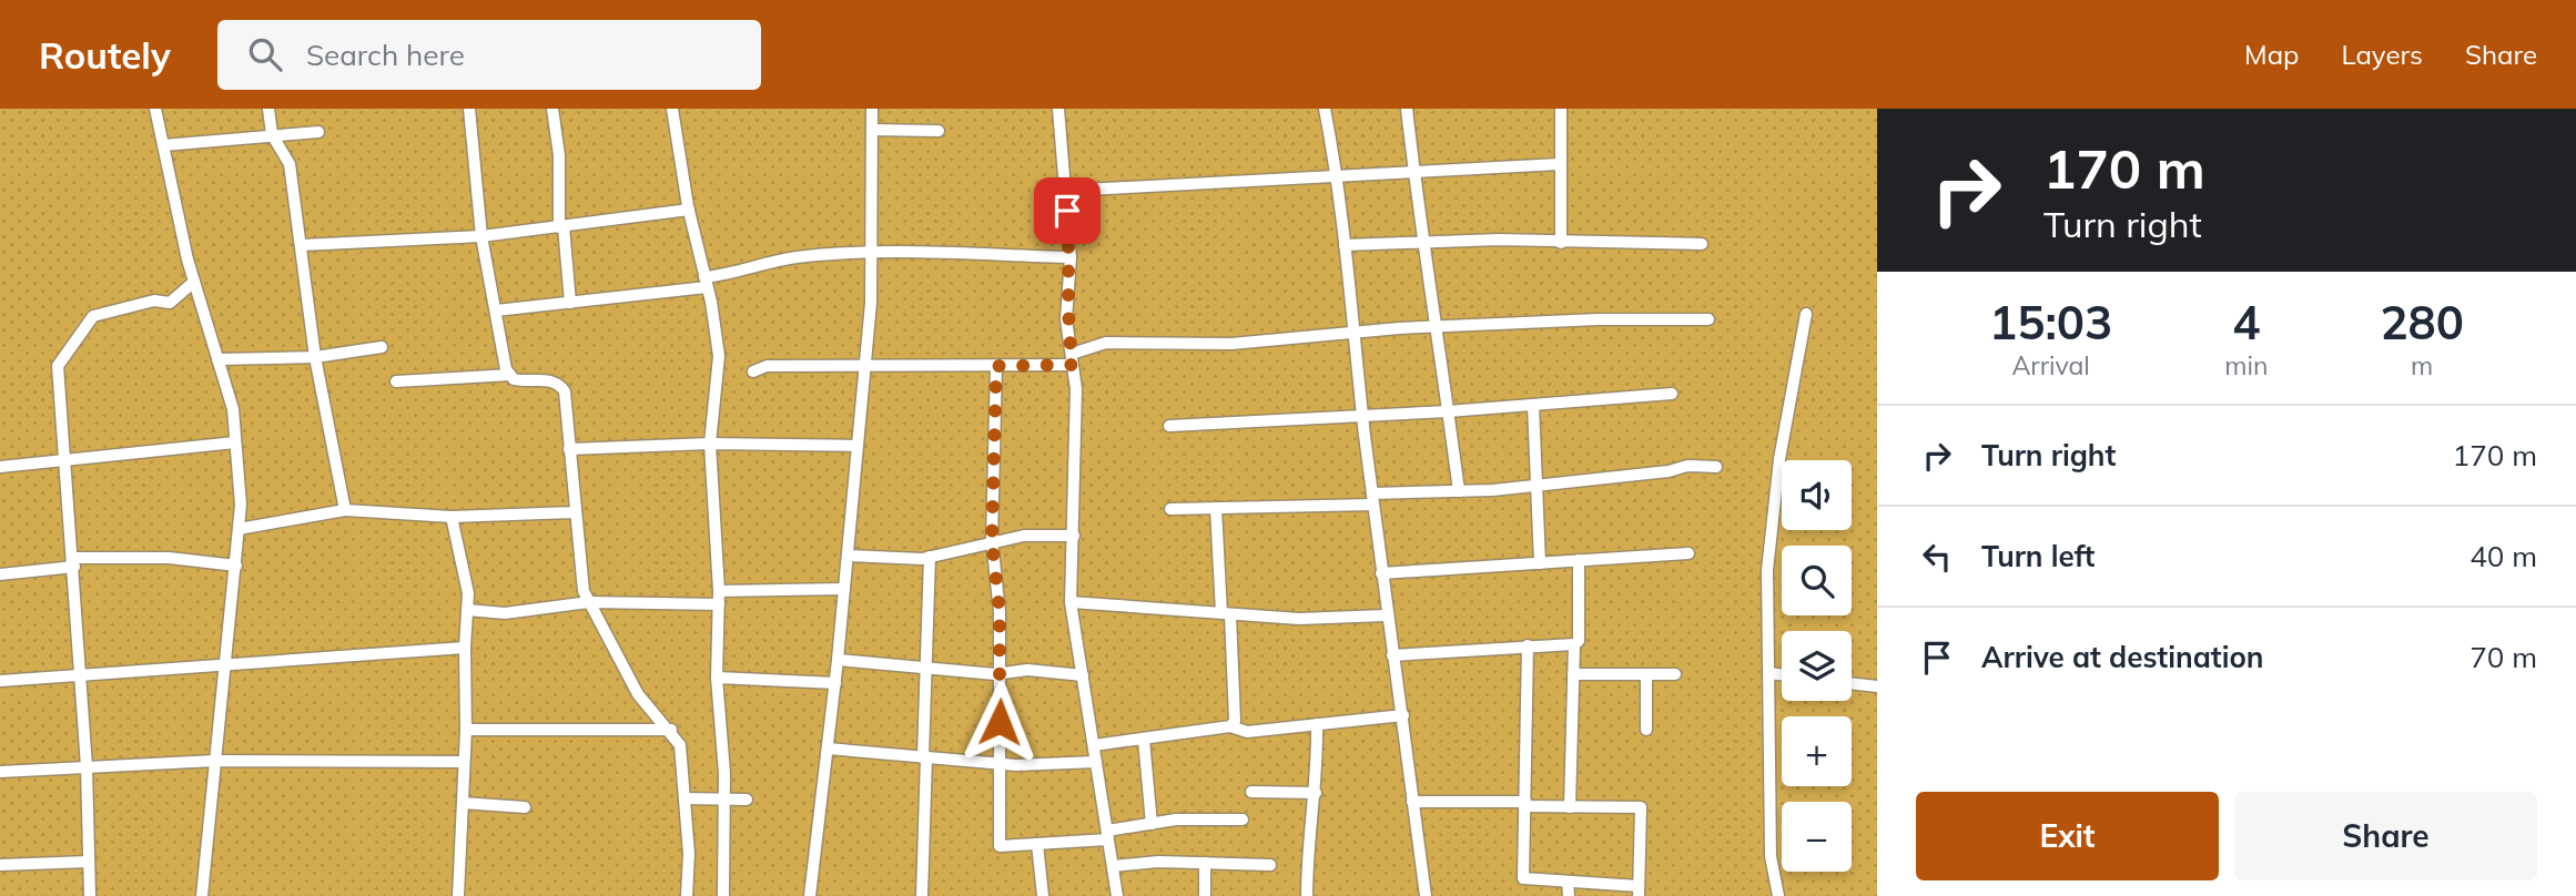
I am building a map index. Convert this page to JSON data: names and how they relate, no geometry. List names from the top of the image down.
{
  "page": {
    "header": "Routely",
    "search": "Search here",
    "nav": ["Map", "Layers", "Share"],
    "turn": ["170 m", "Turn right"],
    "eta": [
      "15:03",
      "Arrival",
      "4",
      "min",
      "280",
      "m"
    ],
    "list": [
      {
        "name": "Turn right",
        "value": "170 m"
      },
      {
        "name": "Turn left",
        "value": "40 m"
      },
      {
        "name": "Arrive at destination",
        "value": "70 m"
      }
    ],
    "map_buttons": ["+", "−"],
    "buttons": ["Exit", "Share"]
  }
}
